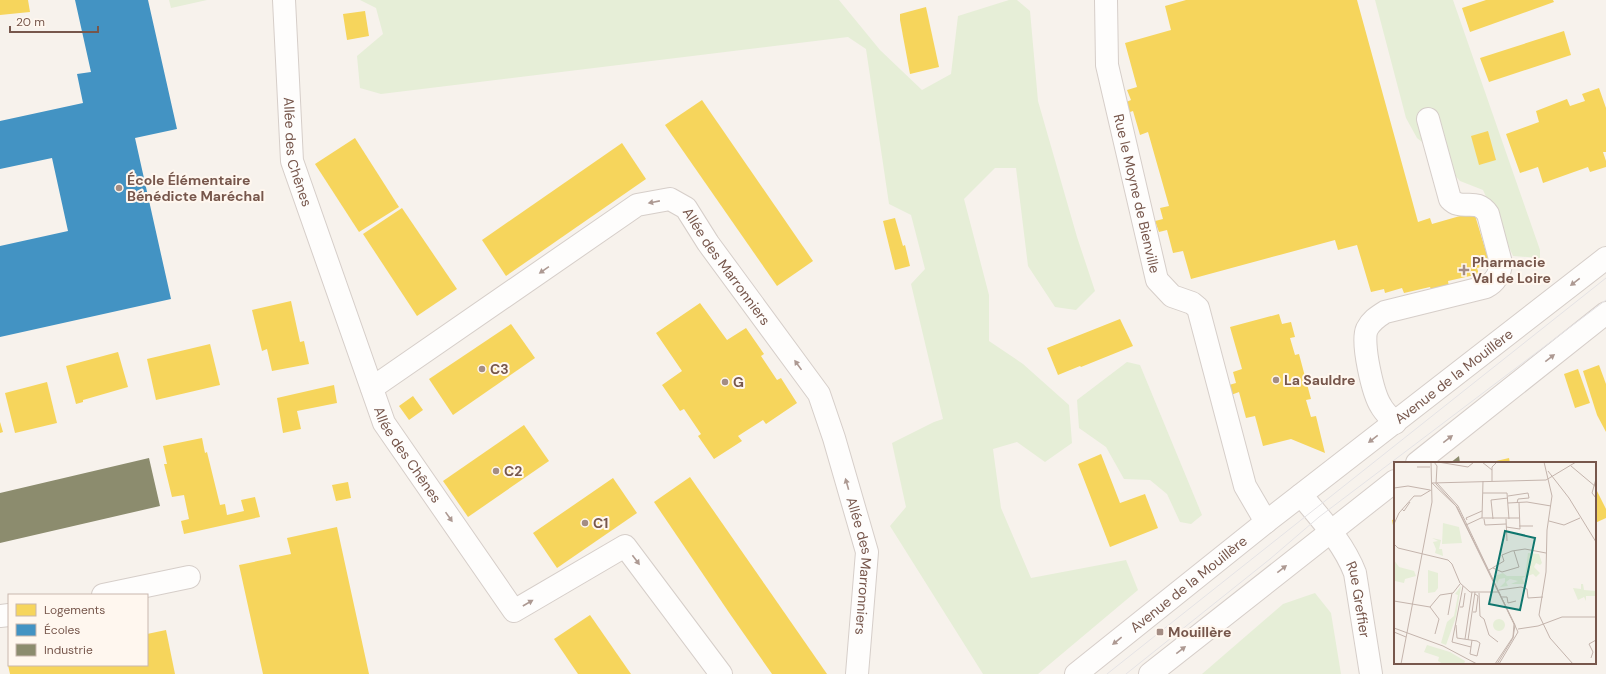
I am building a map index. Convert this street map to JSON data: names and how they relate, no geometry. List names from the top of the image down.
{
  "streets": {
    "street": [
      "Allée des Chênes",
      "Rue le Moyne de Bienville",
      "Allée des Marronniers",
      "Avenue de la Mouillère",
      "Rue Greffier"
    ]
  },
  "crossings": [
    ["Allée des Chênes", "Allée des Marronniers"],
    ["Rue le Moyne de Bienville", "Avenue de la Mouillère"]
  ],
  "one_way": ["Allée des Chênes"],
  "places": {
    "other": [
      "École Élémentaire Bénédicte Maréchal",
      "C3",
      "La Sauldre",
      "G",
      "C2",
      "C1"
    ],
    "health": ["Pharmacie Val de Loire"],
    "transit": ["Mouillère"]
  },
  "legend": ["Logements", "Écoles", "Industrie"],
  "scale_bar": "20 m"
}
